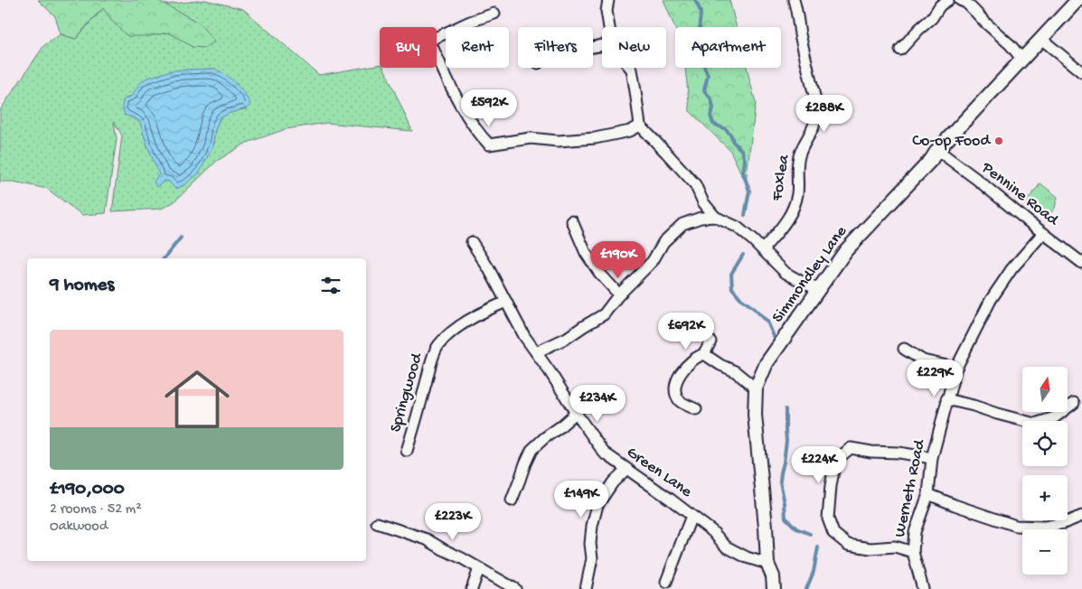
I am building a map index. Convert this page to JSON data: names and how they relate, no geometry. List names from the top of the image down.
{
  "streets": {
    "street": [
      "Foxlea",
      "Pennine Road",
      "Simmondley Lane",
      "Springwood",
      "Green Lane",
      "Werneth Road"
    ]
  },
  "crossings": [
    ["Pennine Road", "Simmondley Lane"],
    ["Pennine Road", "Werneth Road"],
    ["Simmondley Lane", "Green Lane"],
    ["Springwood", "Green Lane"]
  ],
  "places": ["Co-op Food"],
  "north": "top",
  "page": {
    "chip": [
      "Buy",
      "Rent",
      "Filters",
      "New",
      "Apartment"
    ],
    "price": [
      "£592K",
      "£288K",
      "£190K",
      "£692K",
      "£229K",
      "£234K",
      "£224K",
      "£149K",
      "£223K"
    ],
    "heading": "9 homes",
    "list": [
      {
        "name": "£190,000",
        "note": "2 rooms · 52 m² · Oakwood"
      }
    ],
    "map_buttons": ["+", "−"]
  }
}
